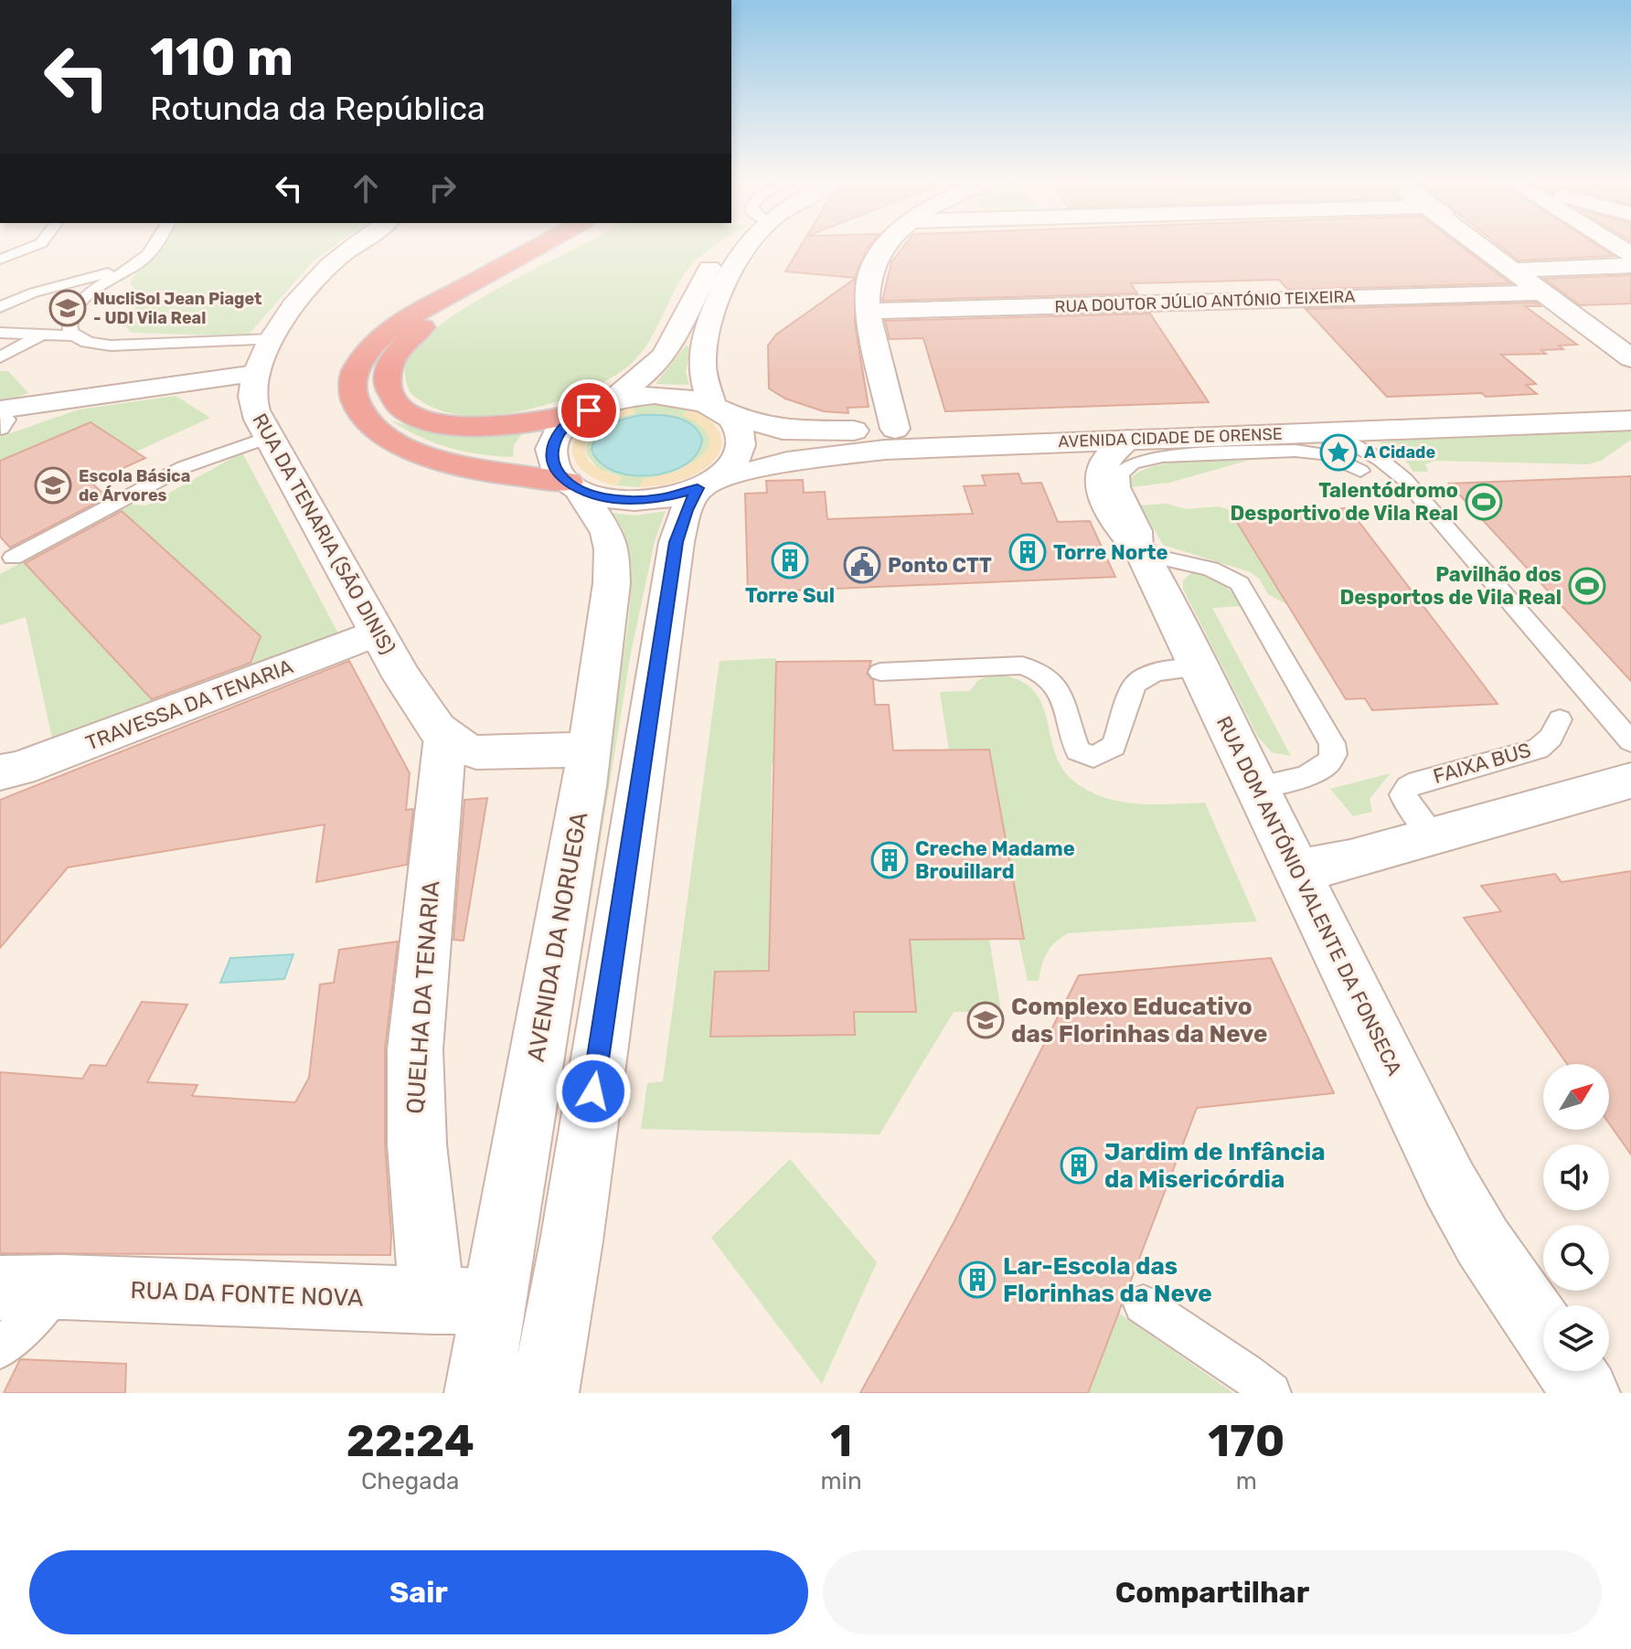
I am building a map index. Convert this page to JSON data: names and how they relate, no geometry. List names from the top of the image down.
{
  "streets": {
    "street": [
      "RUA DOUTOR JÚLIO ANTÓNIO TEIXEIRA",
      "AVENIDA CIDADE DE ORENSE",
      "RUA DA TENARIA (SÃO DINIS)",
      "TRAVESSA DA TENARIA",
      "RUA DOM ANTÓNIO VALENTE DA FONSECA",
      "AVENIDA DA NORUEGA",
      "QUELHA DA TENARIA",
      "RUA DA FONTE NOVA"
    ],
    "lane": ["FAIXA BUS"]
  },
  "crossings": [
    ["AVENIDA CIDADE DE ORENSE", "RUA DOM ANTÓNIO VALENTE DA FONSECA"],
    ["AVENIDA CIDADE DE ORENSE", "AVENIDA DA NORUEGA"],
    ["RUA DA TENARIA (SÃO DINIS)", "TRAVESSA DA TENARIA"],
    ["RUA DA TENARIA (SÃO DINIS)", "AVENIDA DA NORUEGA"],
    ["RUA DA TENARIA (SÃO DINIS)", "QUELHA DA TENARIA"],
    ["AVENIDA DA NORUEGA", "RUA DA FONTE NOVA"],
    ["QUELHA DA TENARIA", "RUA DA FONTE NOVA"]
  ],
  "places": {
    "school or university": ["NucliSol Jean Piaget - UDI Vila Real", "Escola Básica de Árvores", "Complexo Educativo das Florinhas da Neve"],
    "place": ["A Cidade"],
    "sports": ["Talentódromo Desportivo de Vila Real", "Pavilhão dos Desportos de Vila Real"],
    "building": [
      "Torre Norte",
      "Torre Sul",
      "Creche Madame Brouillard",
      "Jardim de Infância da Misericórdia",
      "Lar-Escola das Florinhas da Neve"
    ],
    "public building": ["Ponto CTT"]
  },
  "north": "top right",
  "page": {
    "turn": ["110 m", "Rotunda da República"],
    "eta": [
      "22:24",
      "Chegada",
      "1",
      "min",
      "170",
      "m"
    ],
    "buttons": ["Sair", "Compartilhar"]
  }
}
